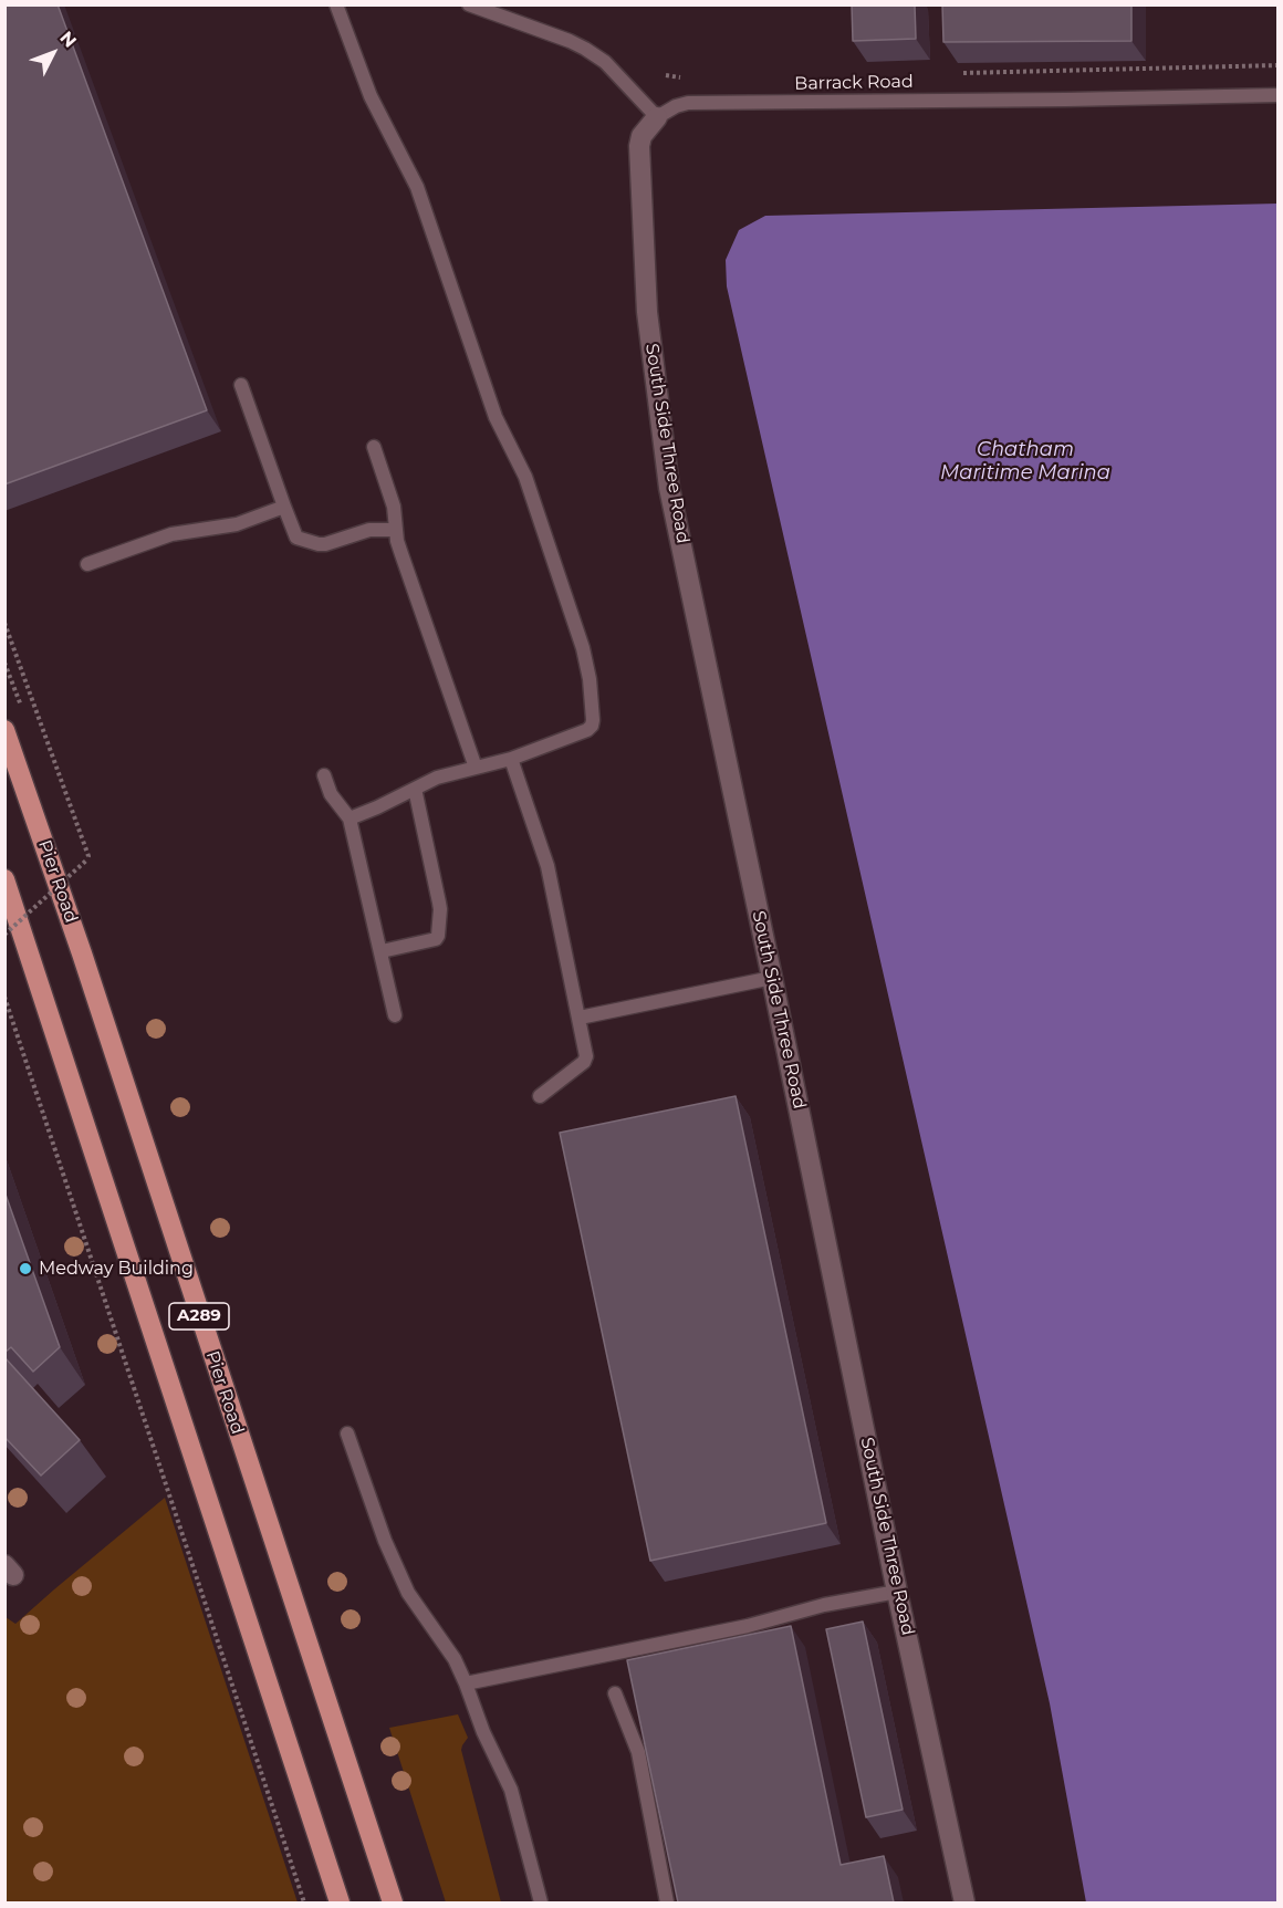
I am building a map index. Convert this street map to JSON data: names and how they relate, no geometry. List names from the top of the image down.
{
  "streets": {
    "main road": ["Pier Road", "A289"],
    "street": ["South Side Three Road"],
    "lane": ["Barrack Road"]
  },
  "crossings": [
    ["Barrack Road", "South Side Three Road"]
  ],
  "water": ["Chatham Maritime Marina"],
  "places": ["Medway Building"],
  "north": "top right"
}
